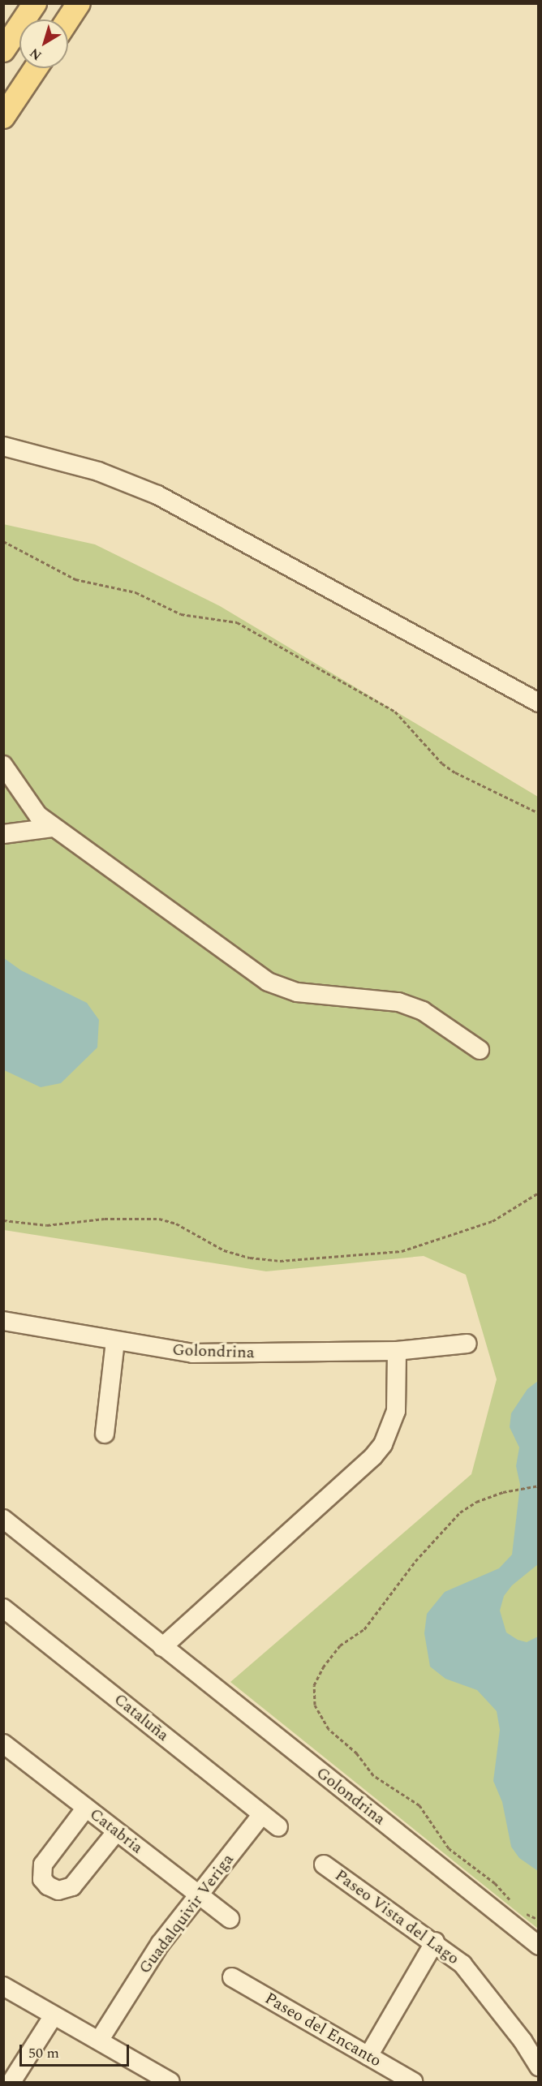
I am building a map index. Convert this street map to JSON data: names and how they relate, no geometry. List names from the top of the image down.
{
  "streets": {
    "street": [
      "Golondrina",
      "Cataluña",
      "Catabria",
      "Guadalquivir Veriga",
      "Paseo Vista del Lago",
      "Paseo del Encanto"
    ]
  },
  "crossings": [
    ["Cataluña", "Guadalquivir Veriga"],
    ["Catabria", "Guadalquivir Veriga"]
  ],
  "scale_bar": "50 m",
  "north": "bottom left"
}
